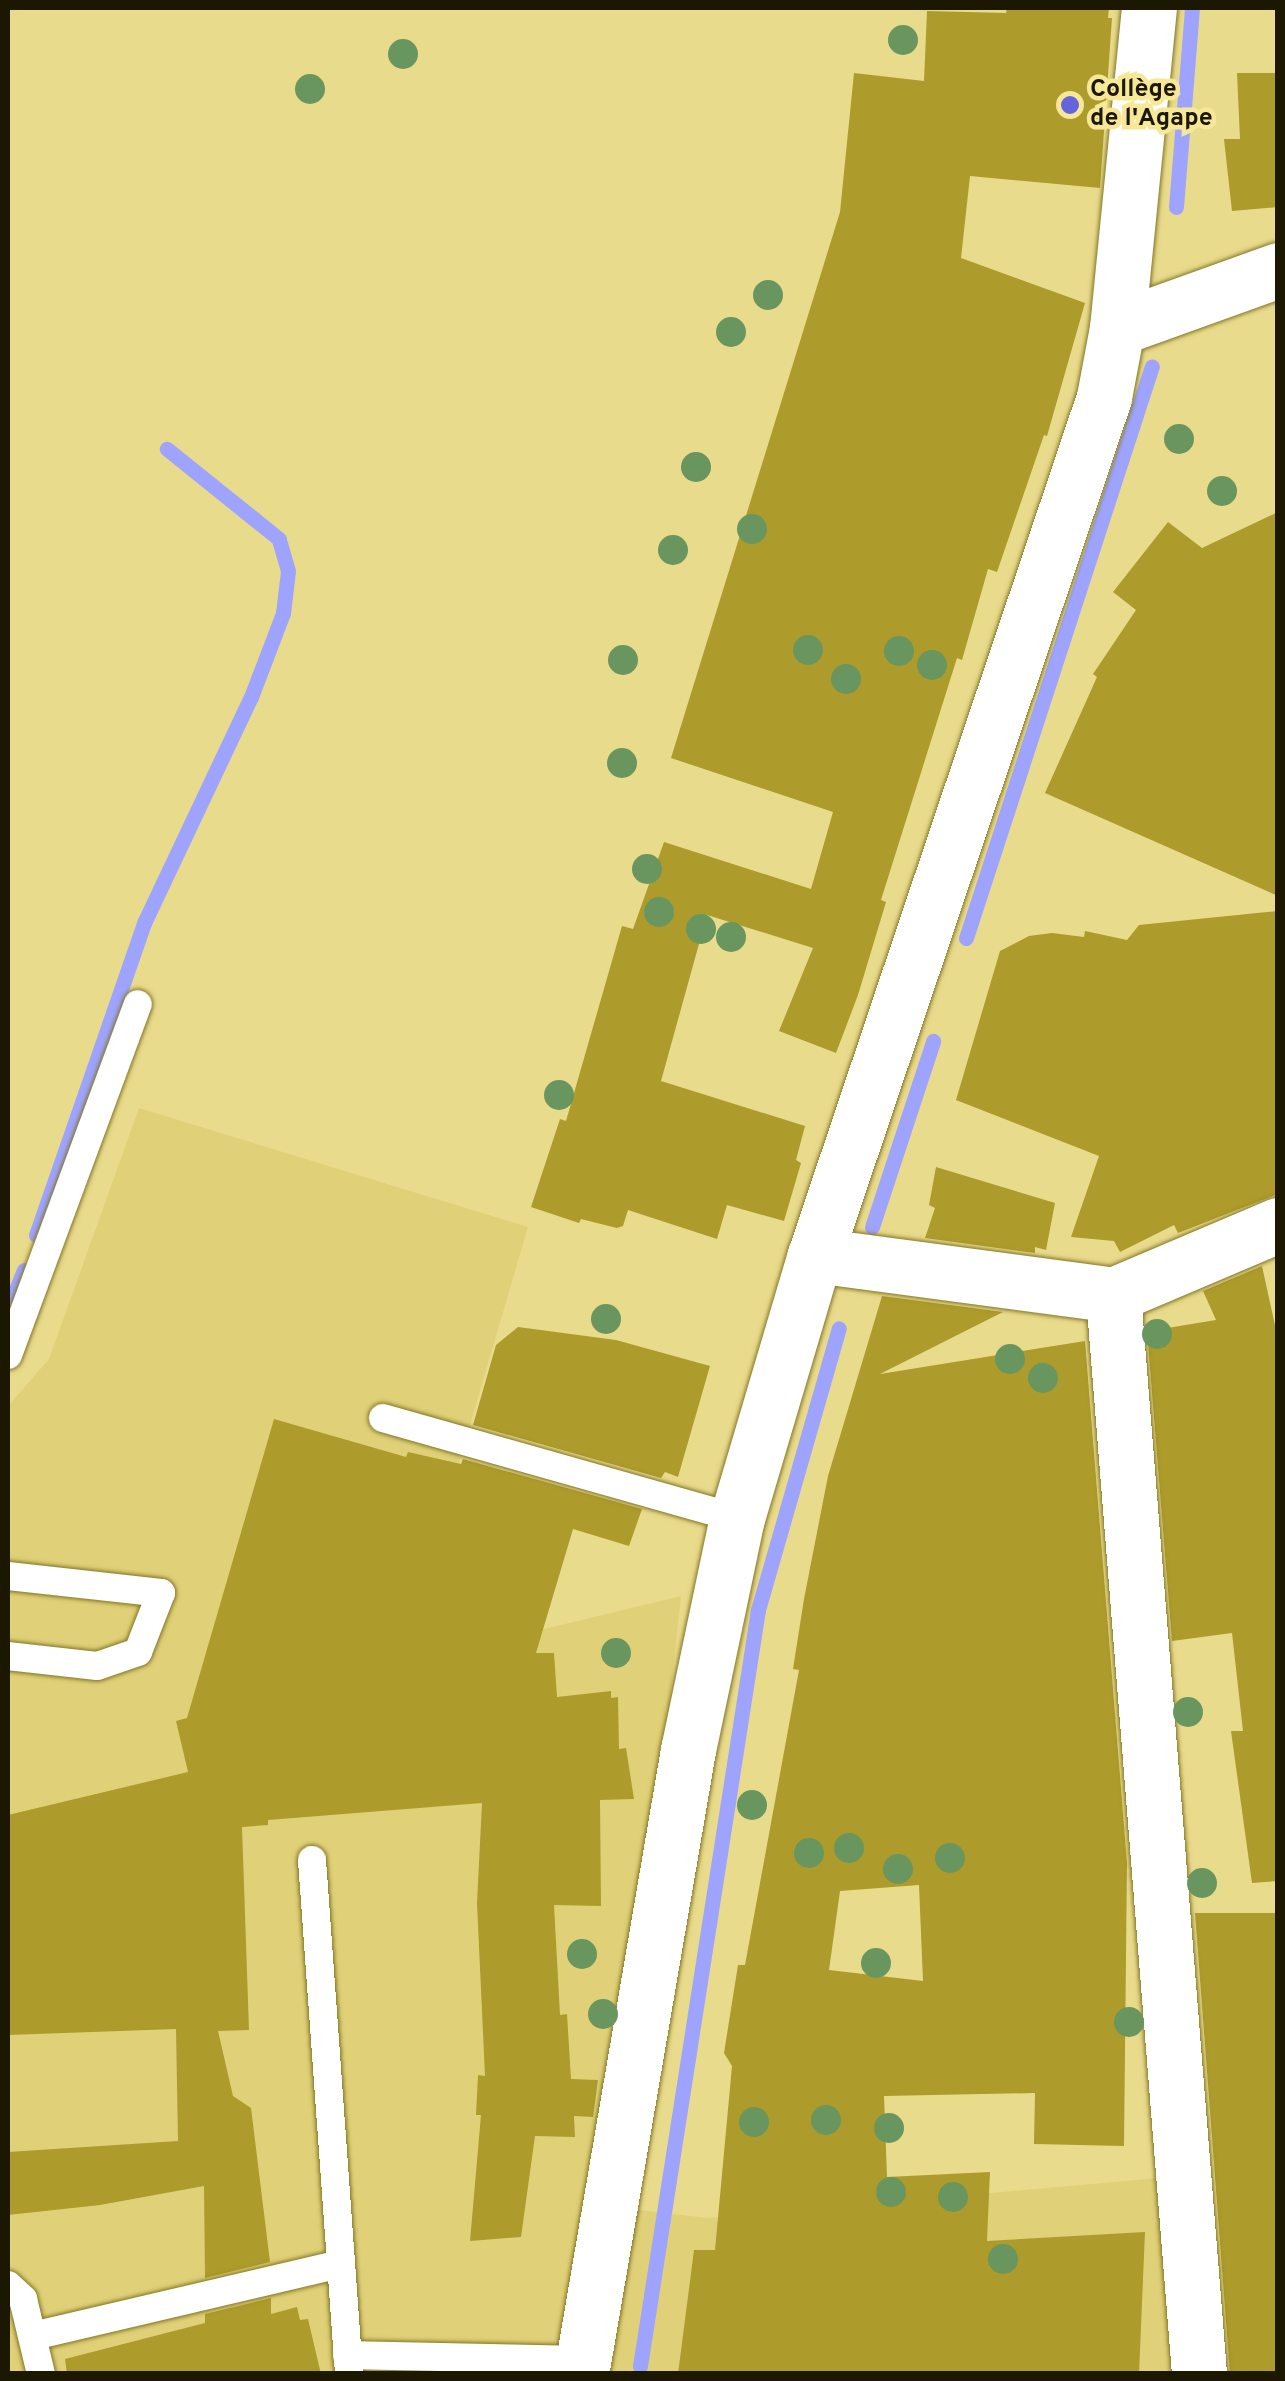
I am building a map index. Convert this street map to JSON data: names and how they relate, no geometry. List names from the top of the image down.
{
  "places": ["Collège de l'Agape"]
}
